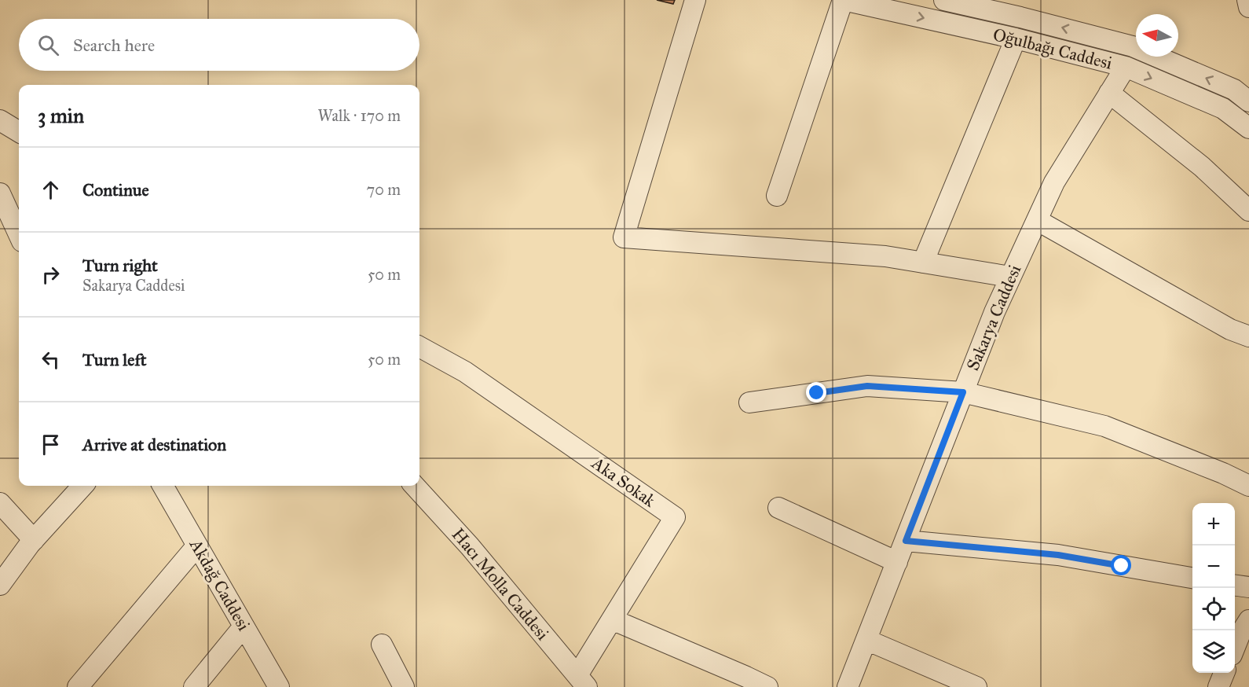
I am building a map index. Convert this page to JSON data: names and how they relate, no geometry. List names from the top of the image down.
{
  "streets": {
    "street": [
      "Oğulbağı Caddesi",
      "Sakarya Caddesi",
      "Aka Sokak",
      "Hacı Molla Caddesi",
      "Akdağ Caddesi"
    ]
  },
  "crossings": [
    ["Oğulbağı Caddesi", "Sakarya Caddesi"],
    ["Aka Sokak", "Hacı Molla Caddesi"]
  ],
  "north": "left",
  "page": {
    "search": "Search here",
    "heading": ["3 min", "Walk · 170 m"],
    "list": [
      ["Continue", "70 m"],
      ["Turn right", "Sakarya Caddesi", "50 m"],
      ["Turn left", "50 m"],
      "Arrive at destination"
    ],
    "map_buttons": ["+", "−"]
  }
}
